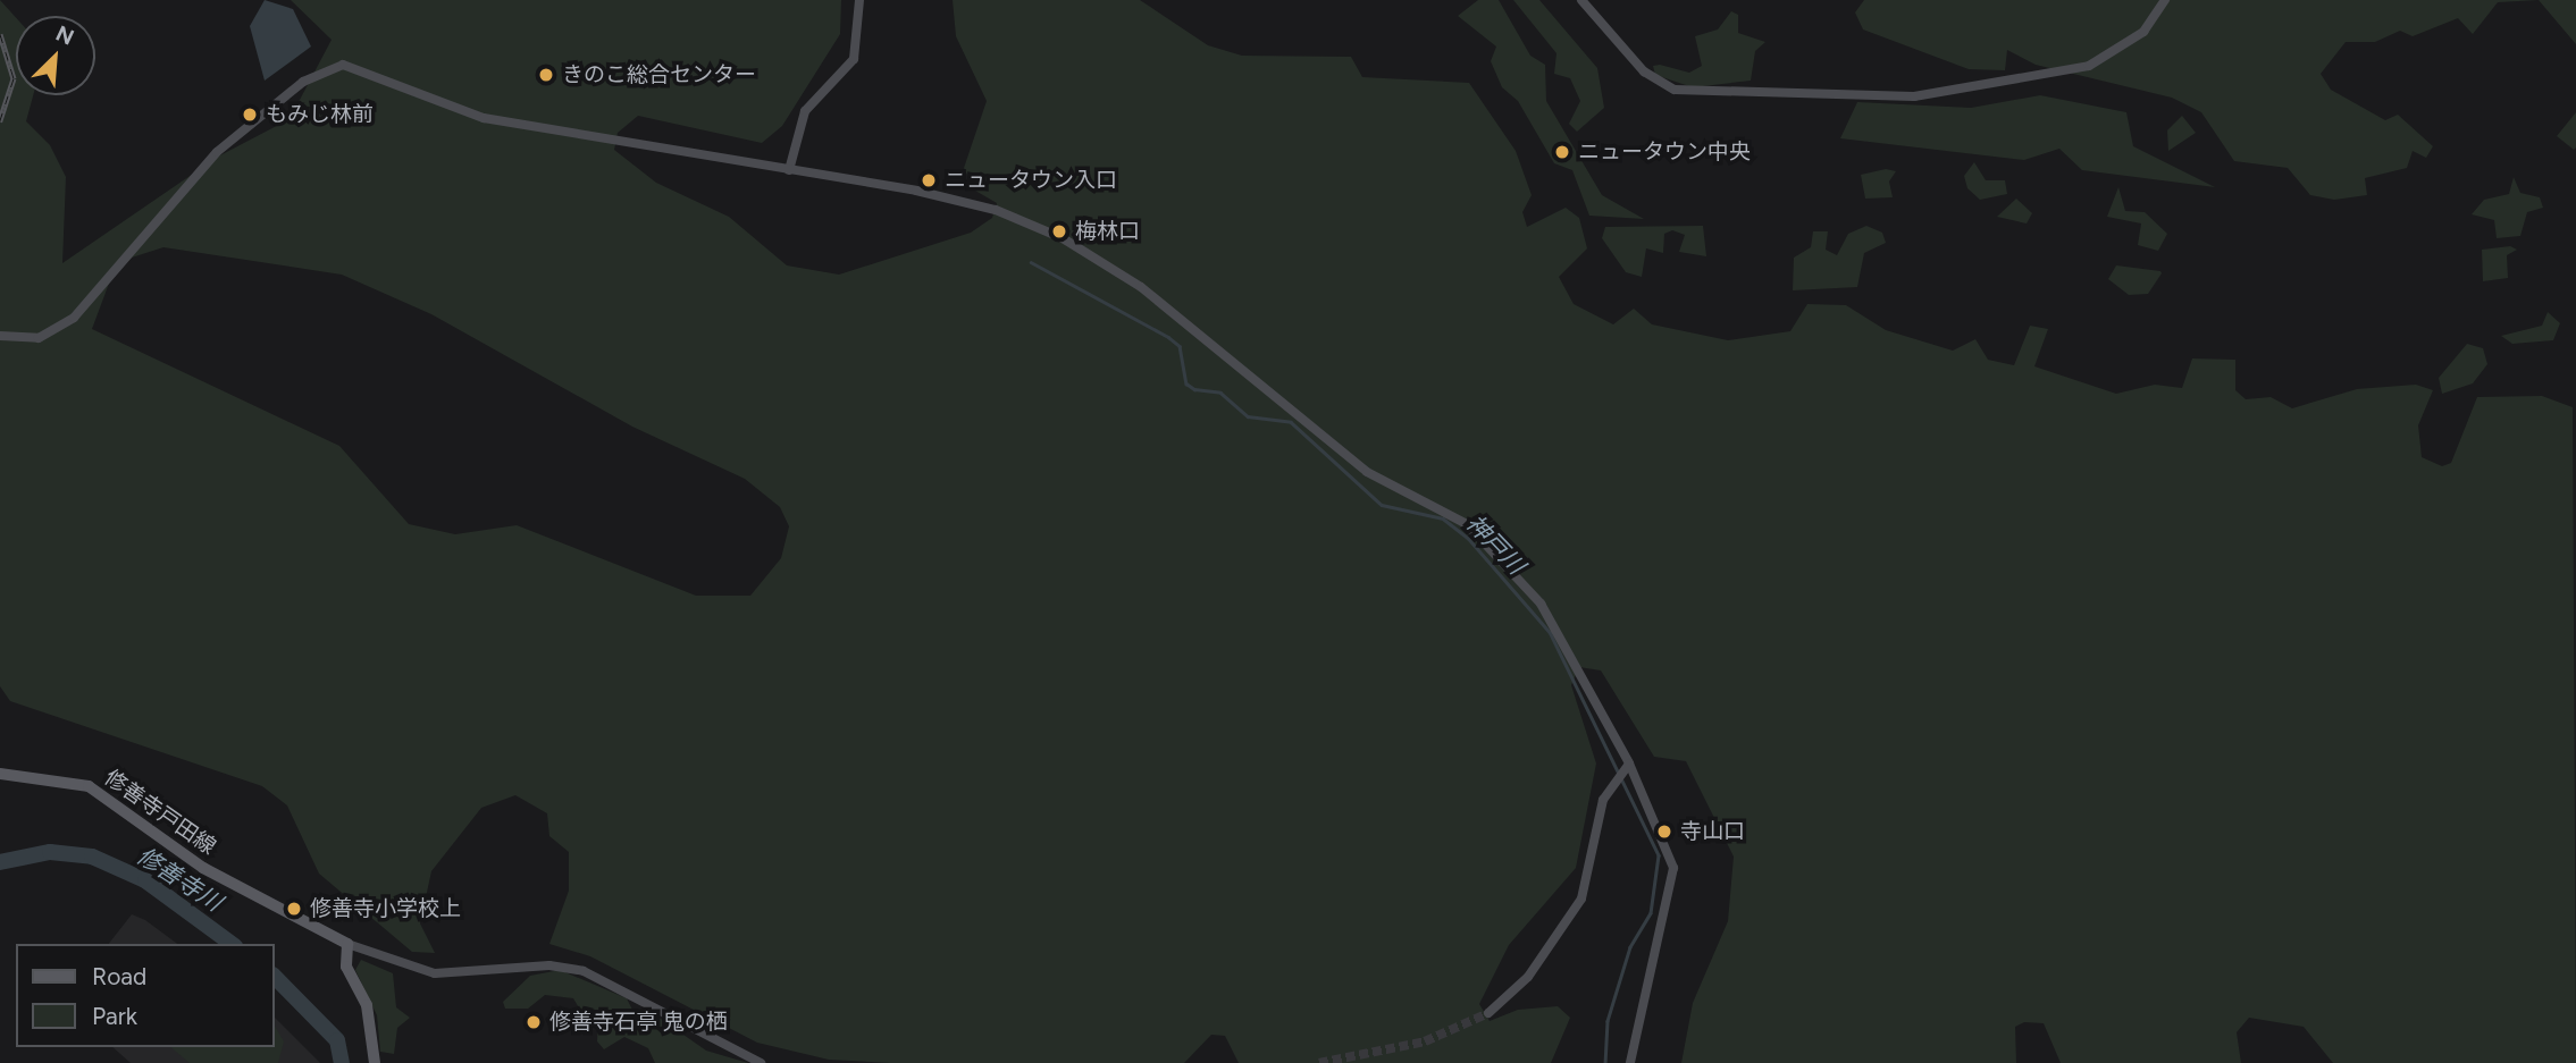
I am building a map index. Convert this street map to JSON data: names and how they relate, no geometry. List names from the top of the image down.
{
  "streets": {
    "main road": ["修善寺戸田線"]
  },
  "water": ["神戸川", "修善寺川"],
  "places": [
    "きのこ総合センター",
    "もみじ林前",
    "ニュータウン中央",
    "ニュータウン入口",
    "梅林口",
    "寺山口",
    "修善寺小学校上",
    "修善寺石亭 鬼の栖"
  ],
  "legend": ["Road", "Park"],
  "north": "top right"
}
